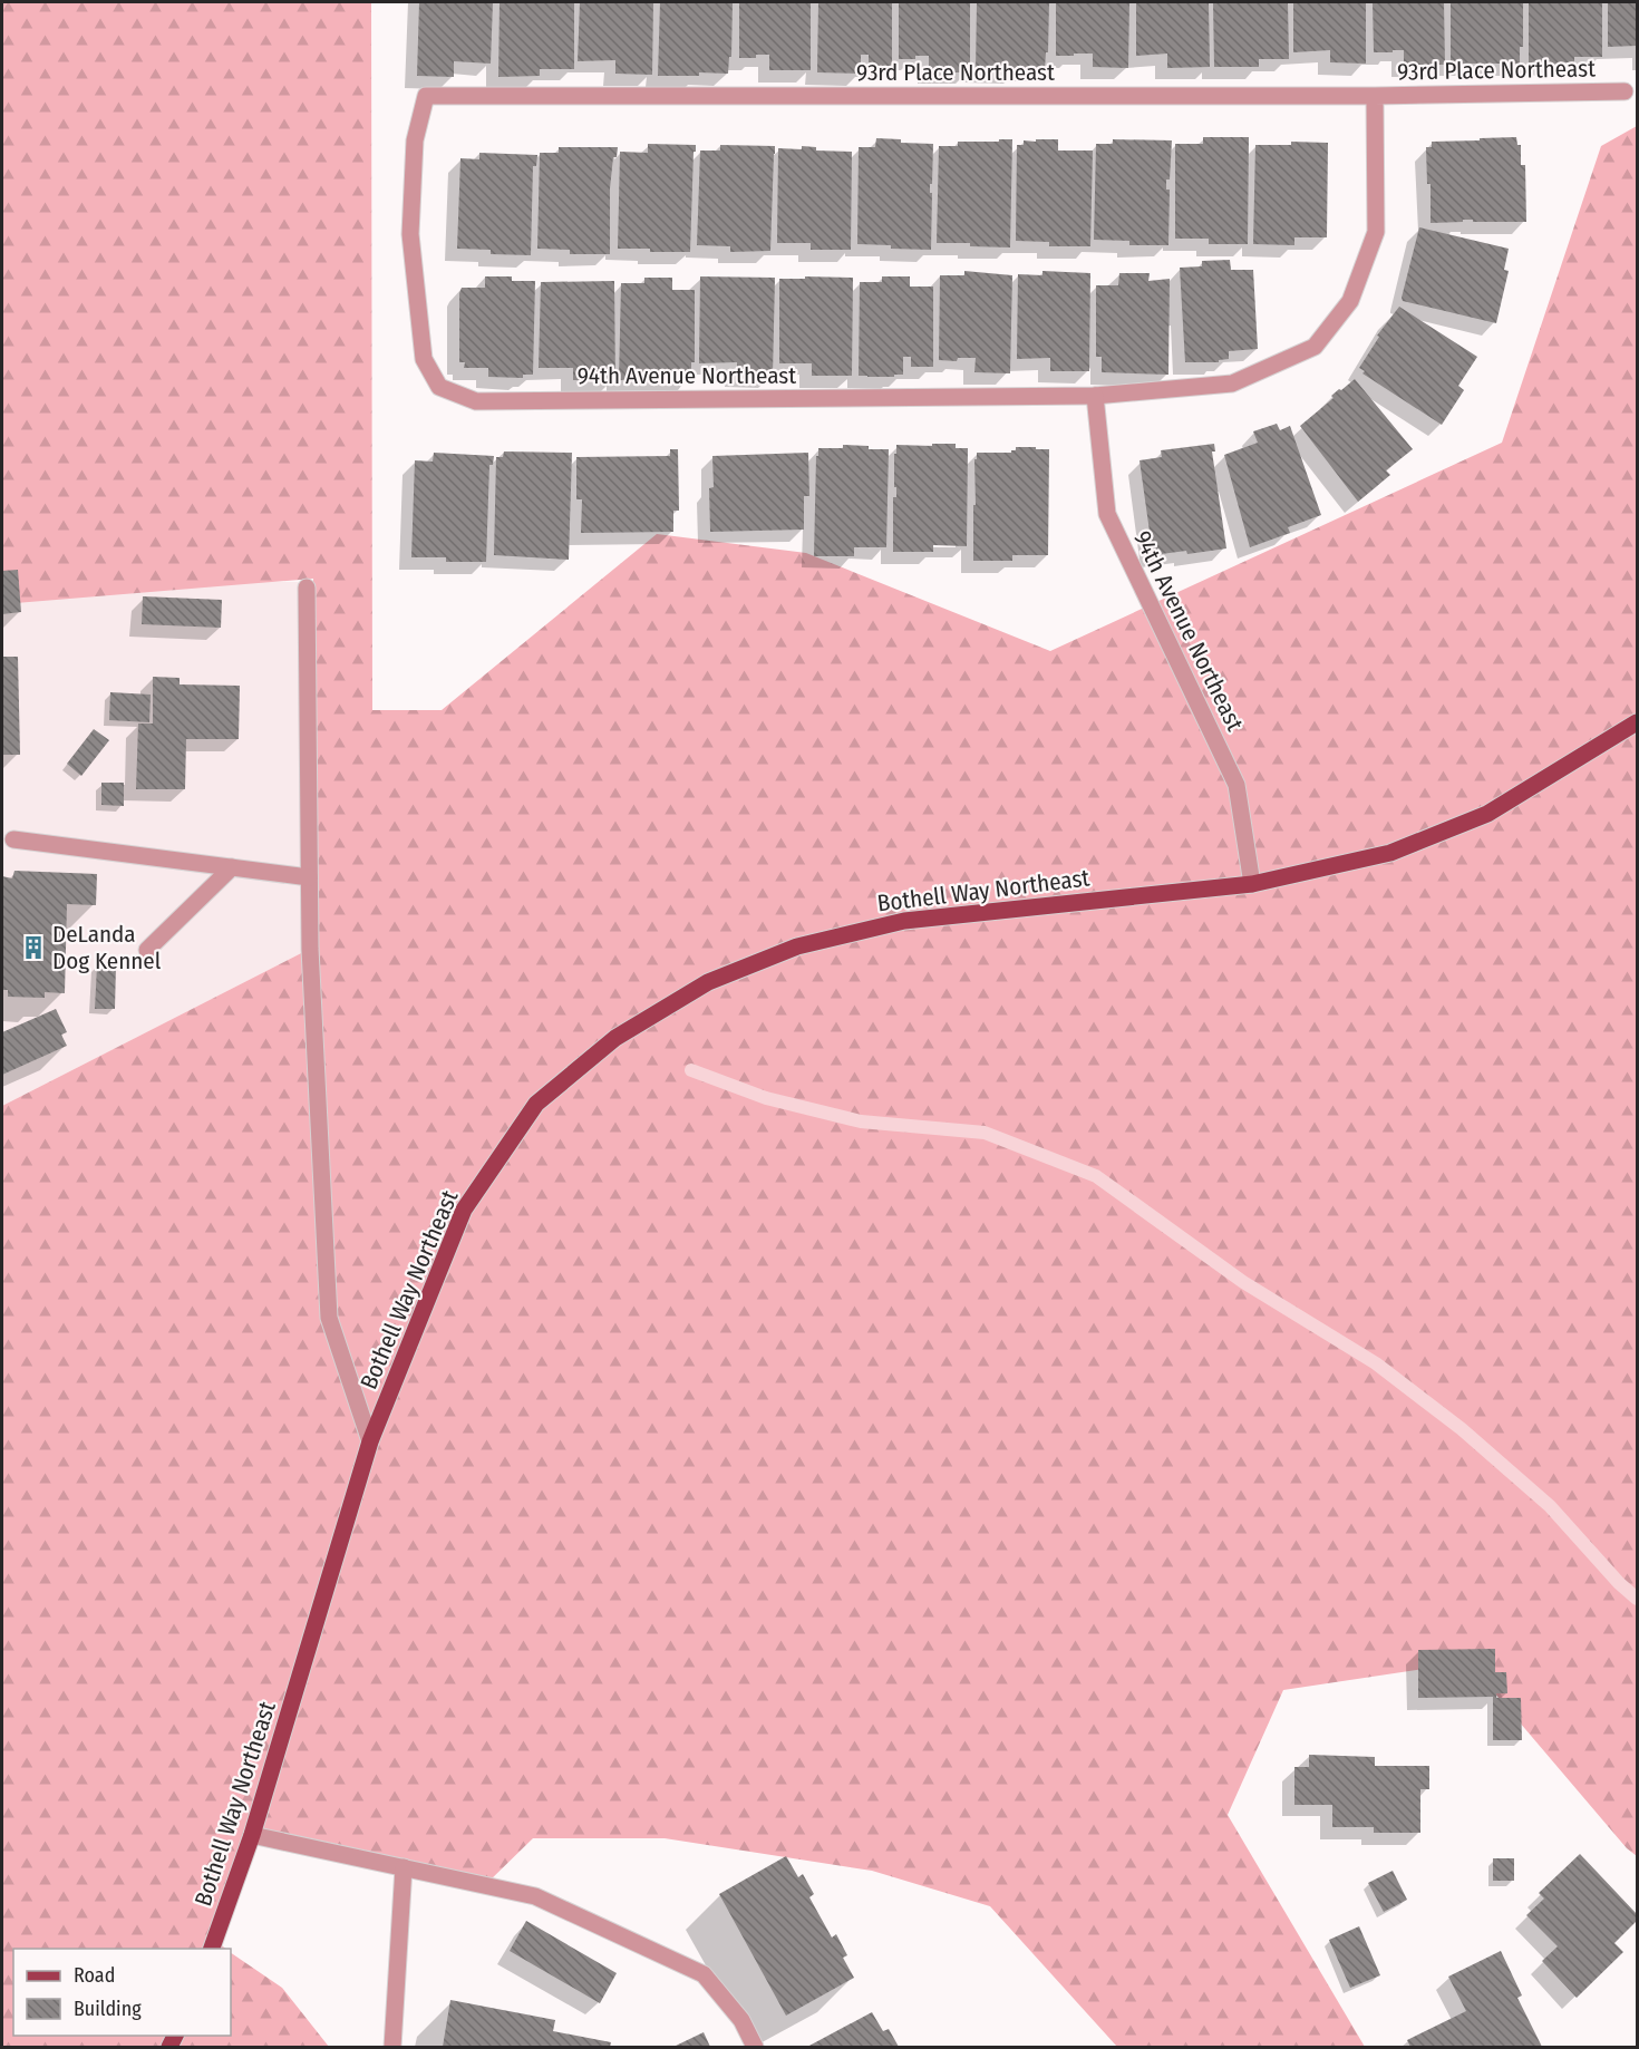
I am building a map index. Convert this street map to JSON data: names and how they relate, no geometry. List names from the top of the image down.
{
  "streets": {
    "main road": ["Bothell Way Northeast"],
    "street": ["93rd Place Northeast", "94th Avenue Northeast"]
  },
  "crossings": [
    ["93rd Place Northeast", "94th Avenue Northeast"],
    ["94th Avenue Northeast", "Bothell Way Northeast"]
  ],
  "places": {
    "building": ["DeLanda Dog Kennel"]
  },
  "legend": ["Road", "Building"]
}
